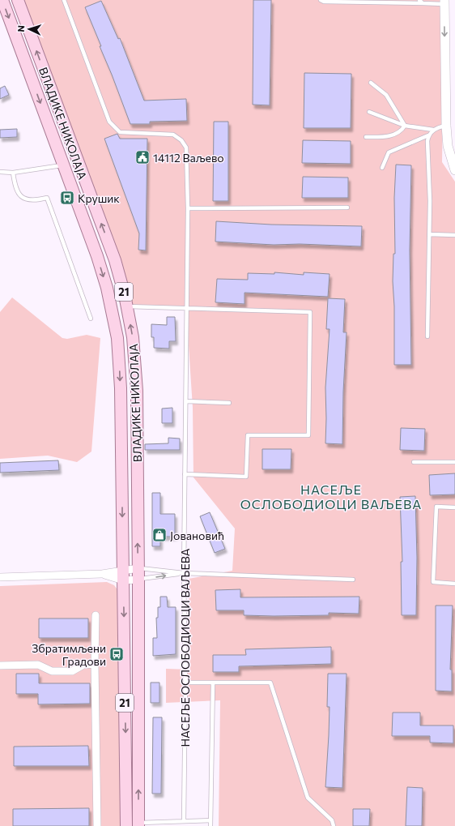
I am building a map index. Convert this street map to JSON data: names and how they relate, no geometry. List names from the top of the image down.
{
  "streets": {
    "main road": ["ВЛАДИКЕ НИКОЛАЈА", "21"],
    "lane": ["НАСЕЉЕ ОСЛОБОДИОЦИ ВАЉЕВА"]
  },
  "districts": ["НАСЕЉЕ ОСЛОБОДИОЦИ ВАЉЕВА"],
  "places": {
    "public building": ["14112 Ваљево"],
    "bus stop": ["Крушик", "Збратимљени Градови"],
    "shop": ["Јовановић"]
  },
  "north": "left"
}
